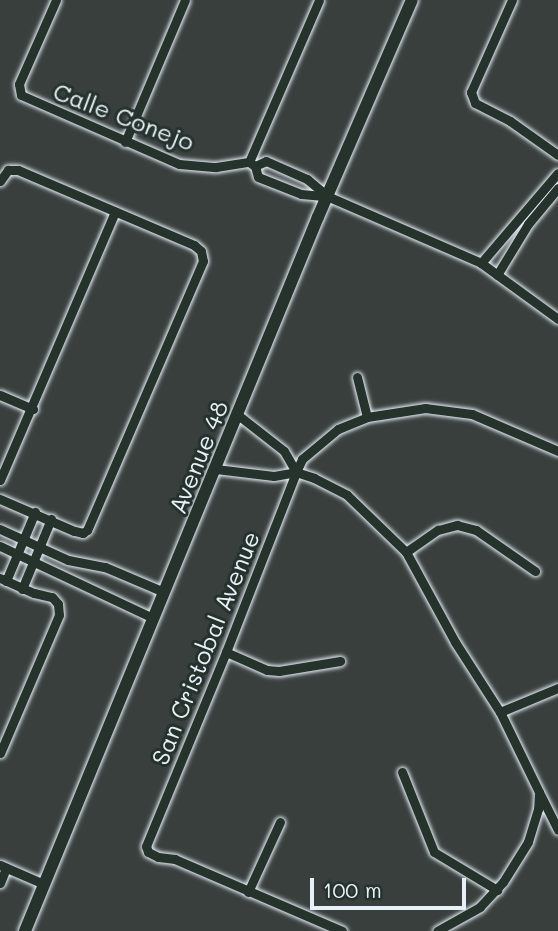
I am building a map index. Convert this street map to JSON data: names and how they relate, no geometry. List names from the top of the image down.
{
  "streets": {
    "main road": ["Avenue 48"],
    "street": ["Calle Conejo", "San Cristobal Avenue"]
  },
  "crossings": [
    ["Calle Conejo", "Avenue 48"]
  ],
  "scale_bar": "100 m"
}
